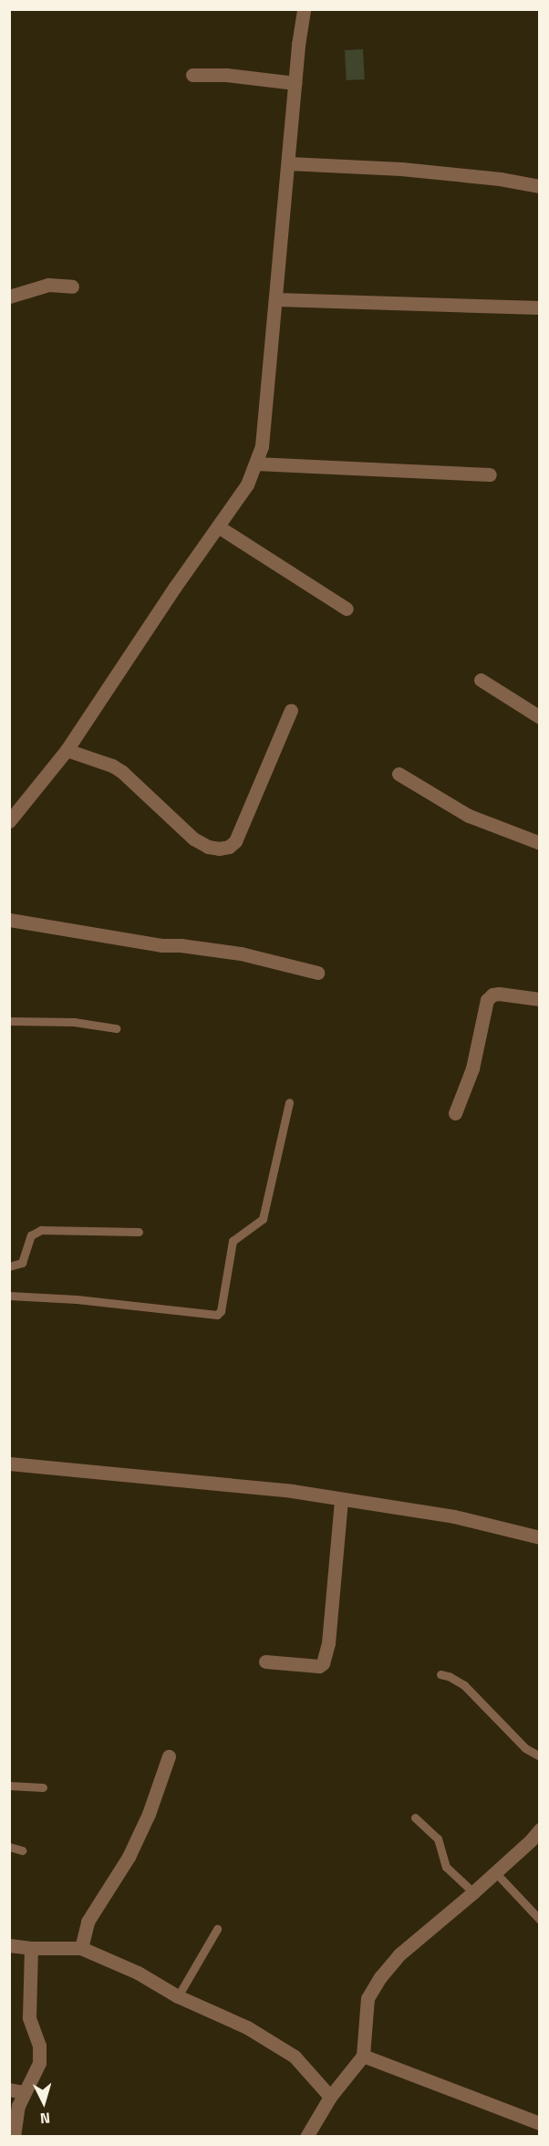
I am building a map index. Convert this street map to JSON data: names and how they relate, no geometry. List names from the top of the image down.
{
  "north": "bottom"
}
